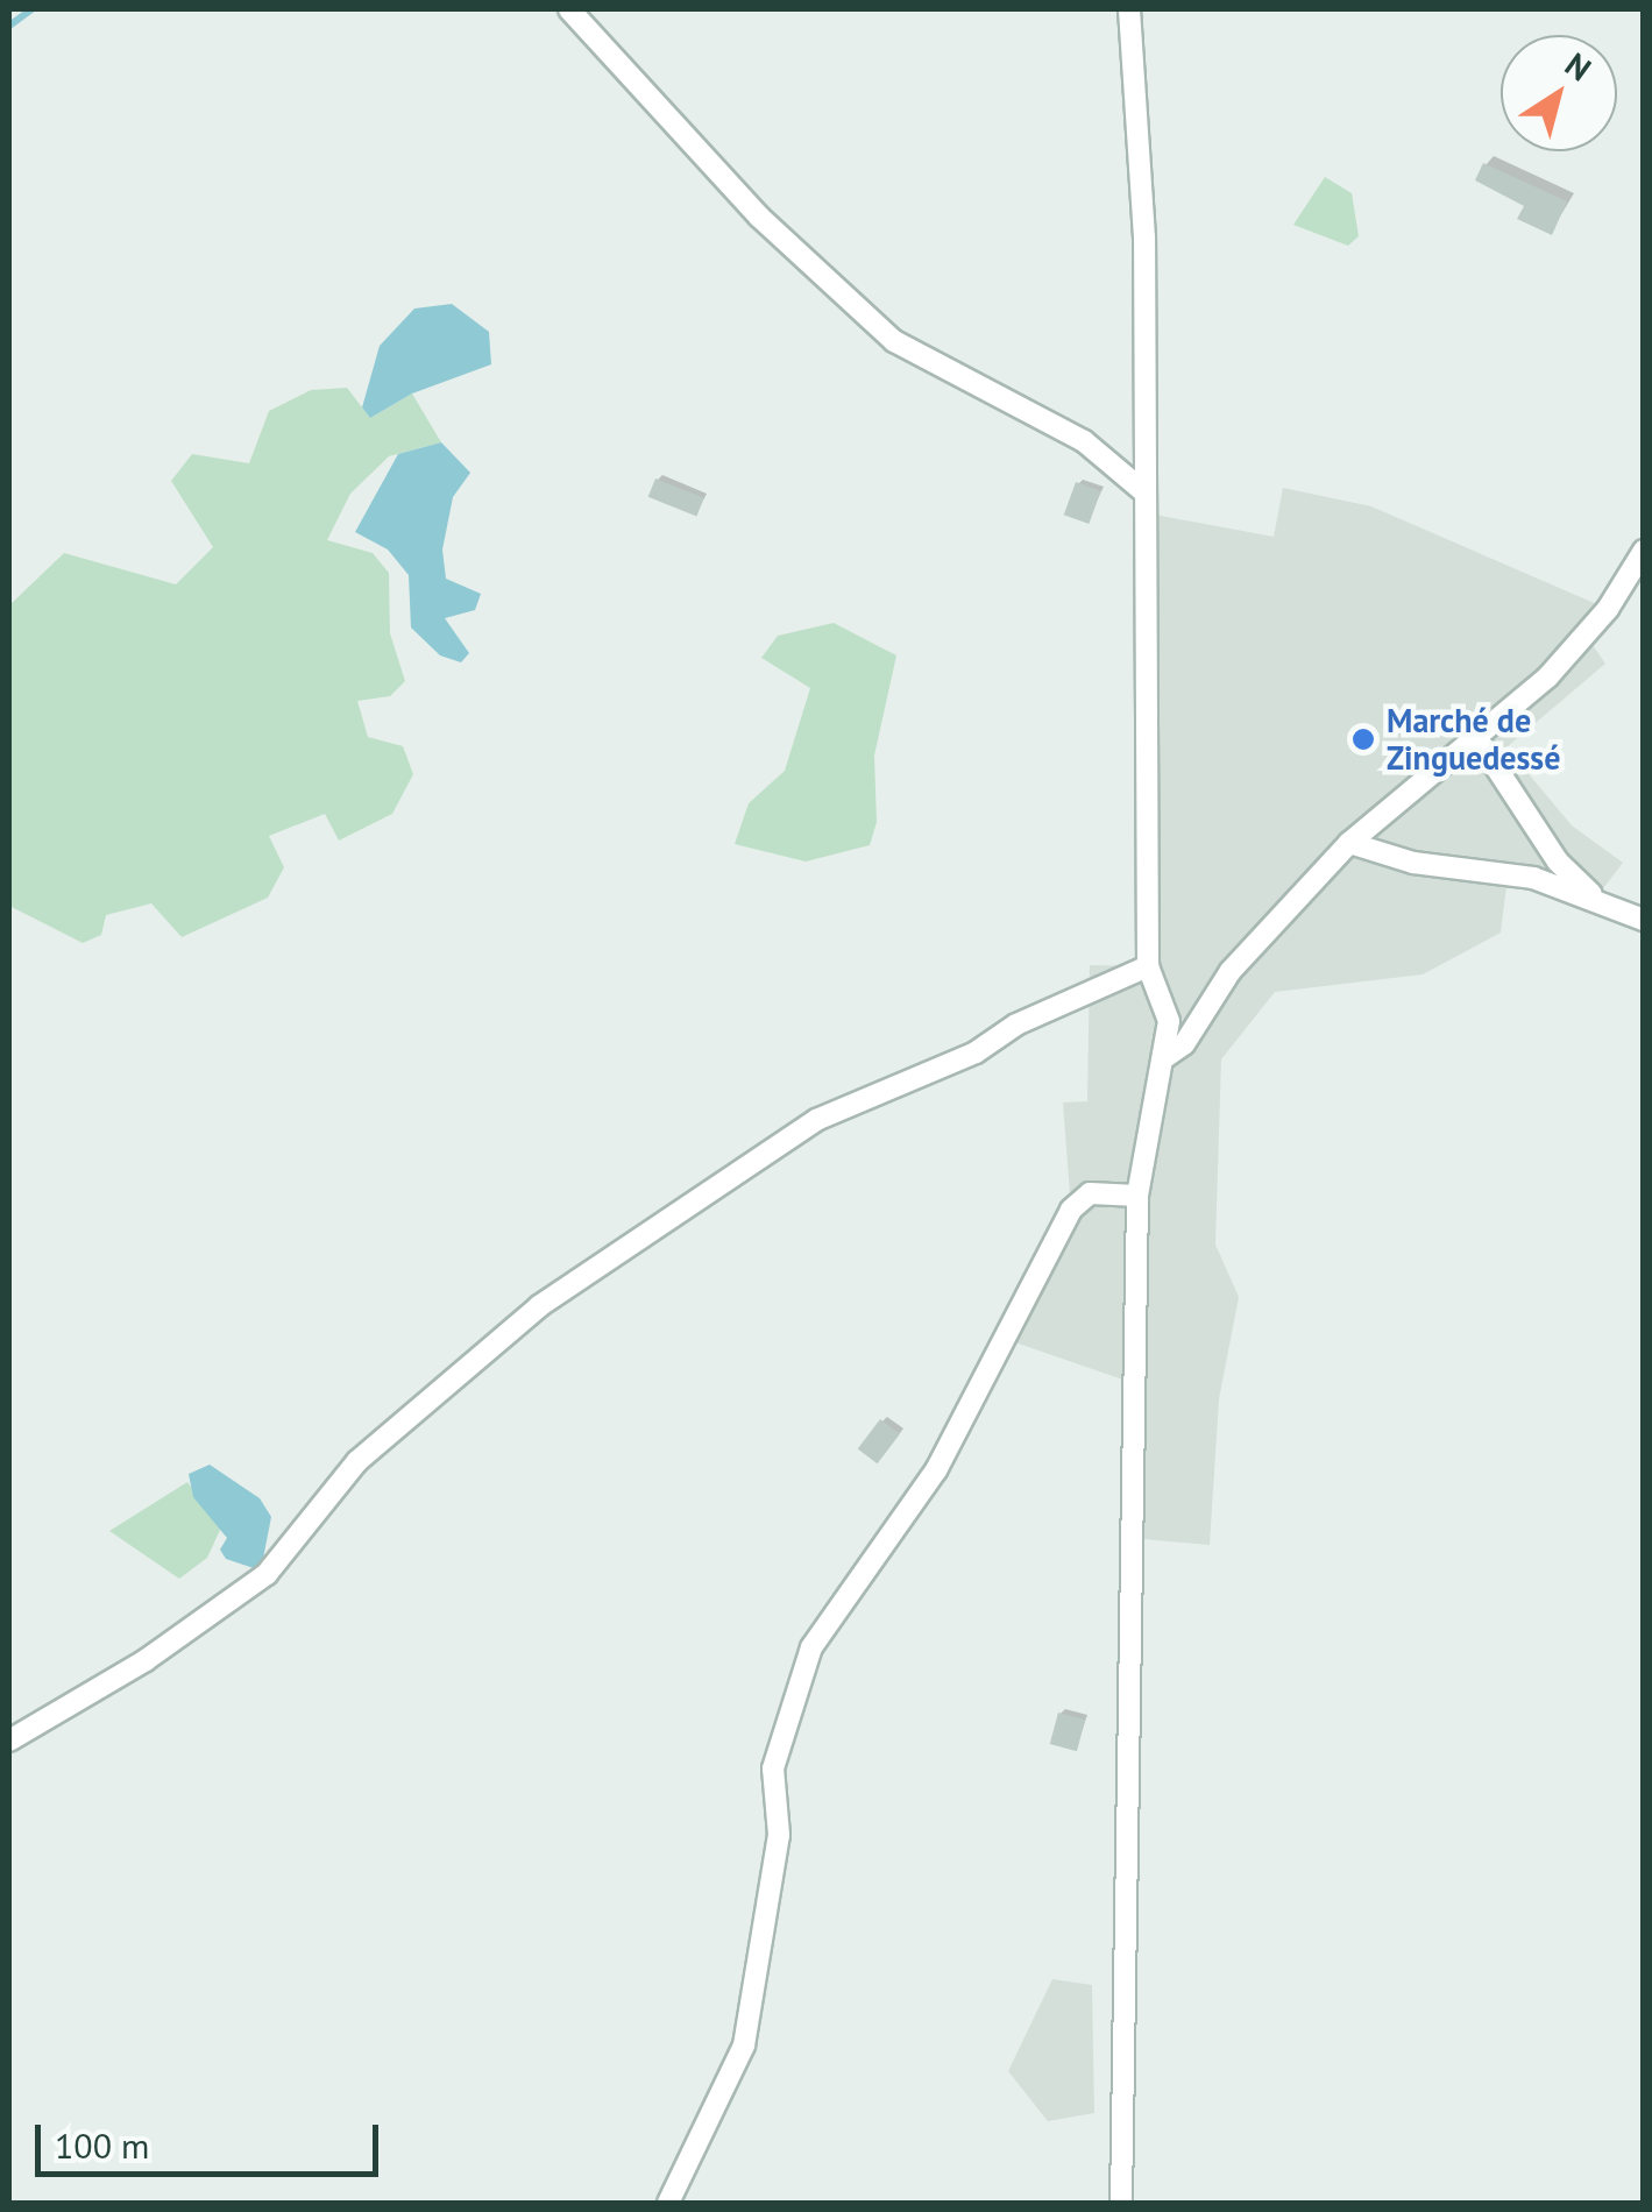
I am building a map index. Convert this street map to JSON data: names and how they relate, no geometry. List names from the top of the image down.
{
  "places": ["Marché de Zinguedessé"],
  "scale_bar": "100 m",
  "north": "top right"
}
